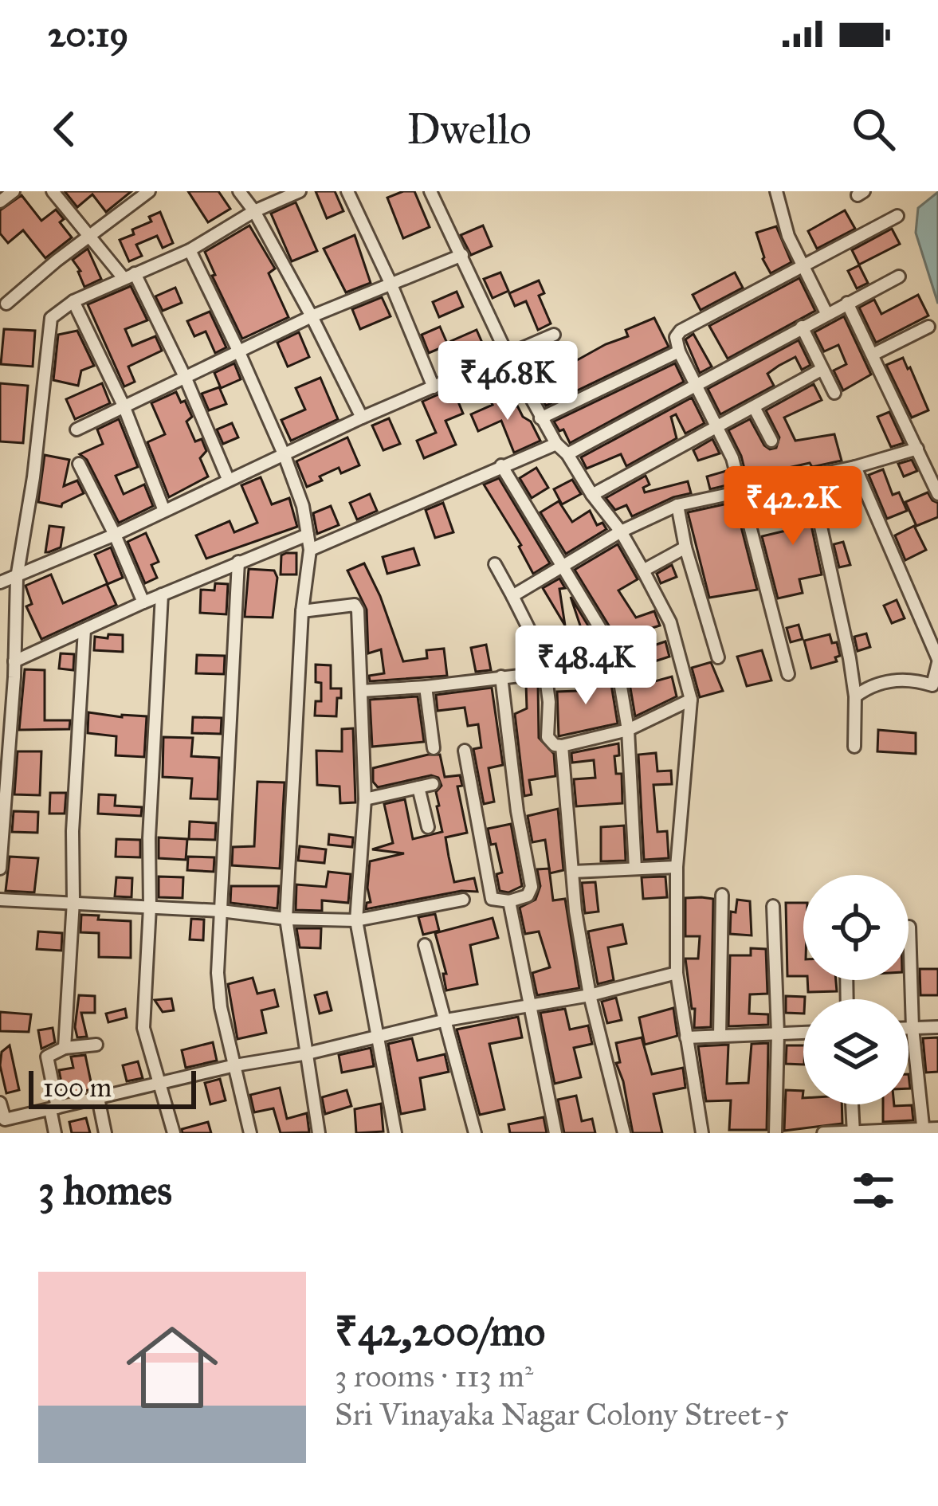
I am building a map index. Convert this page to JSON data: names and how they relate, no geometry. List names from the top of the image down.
{
  "scale_bar": "100 m",
  "page": {
    "status": "20:19",
    "header": "Dwello",
    "price": ["₹46.8K", "₹42.2K", "₹48.4K"],
    "scale": "100 m",
    "heading": "3 homes",
    "list": [
      {
        "name": "₹42,200/mo",
        "note": "3 rooms · 113 m² · Sri Vinayaka Nagar Colony Street-5"
      }
    ]
  }
}
